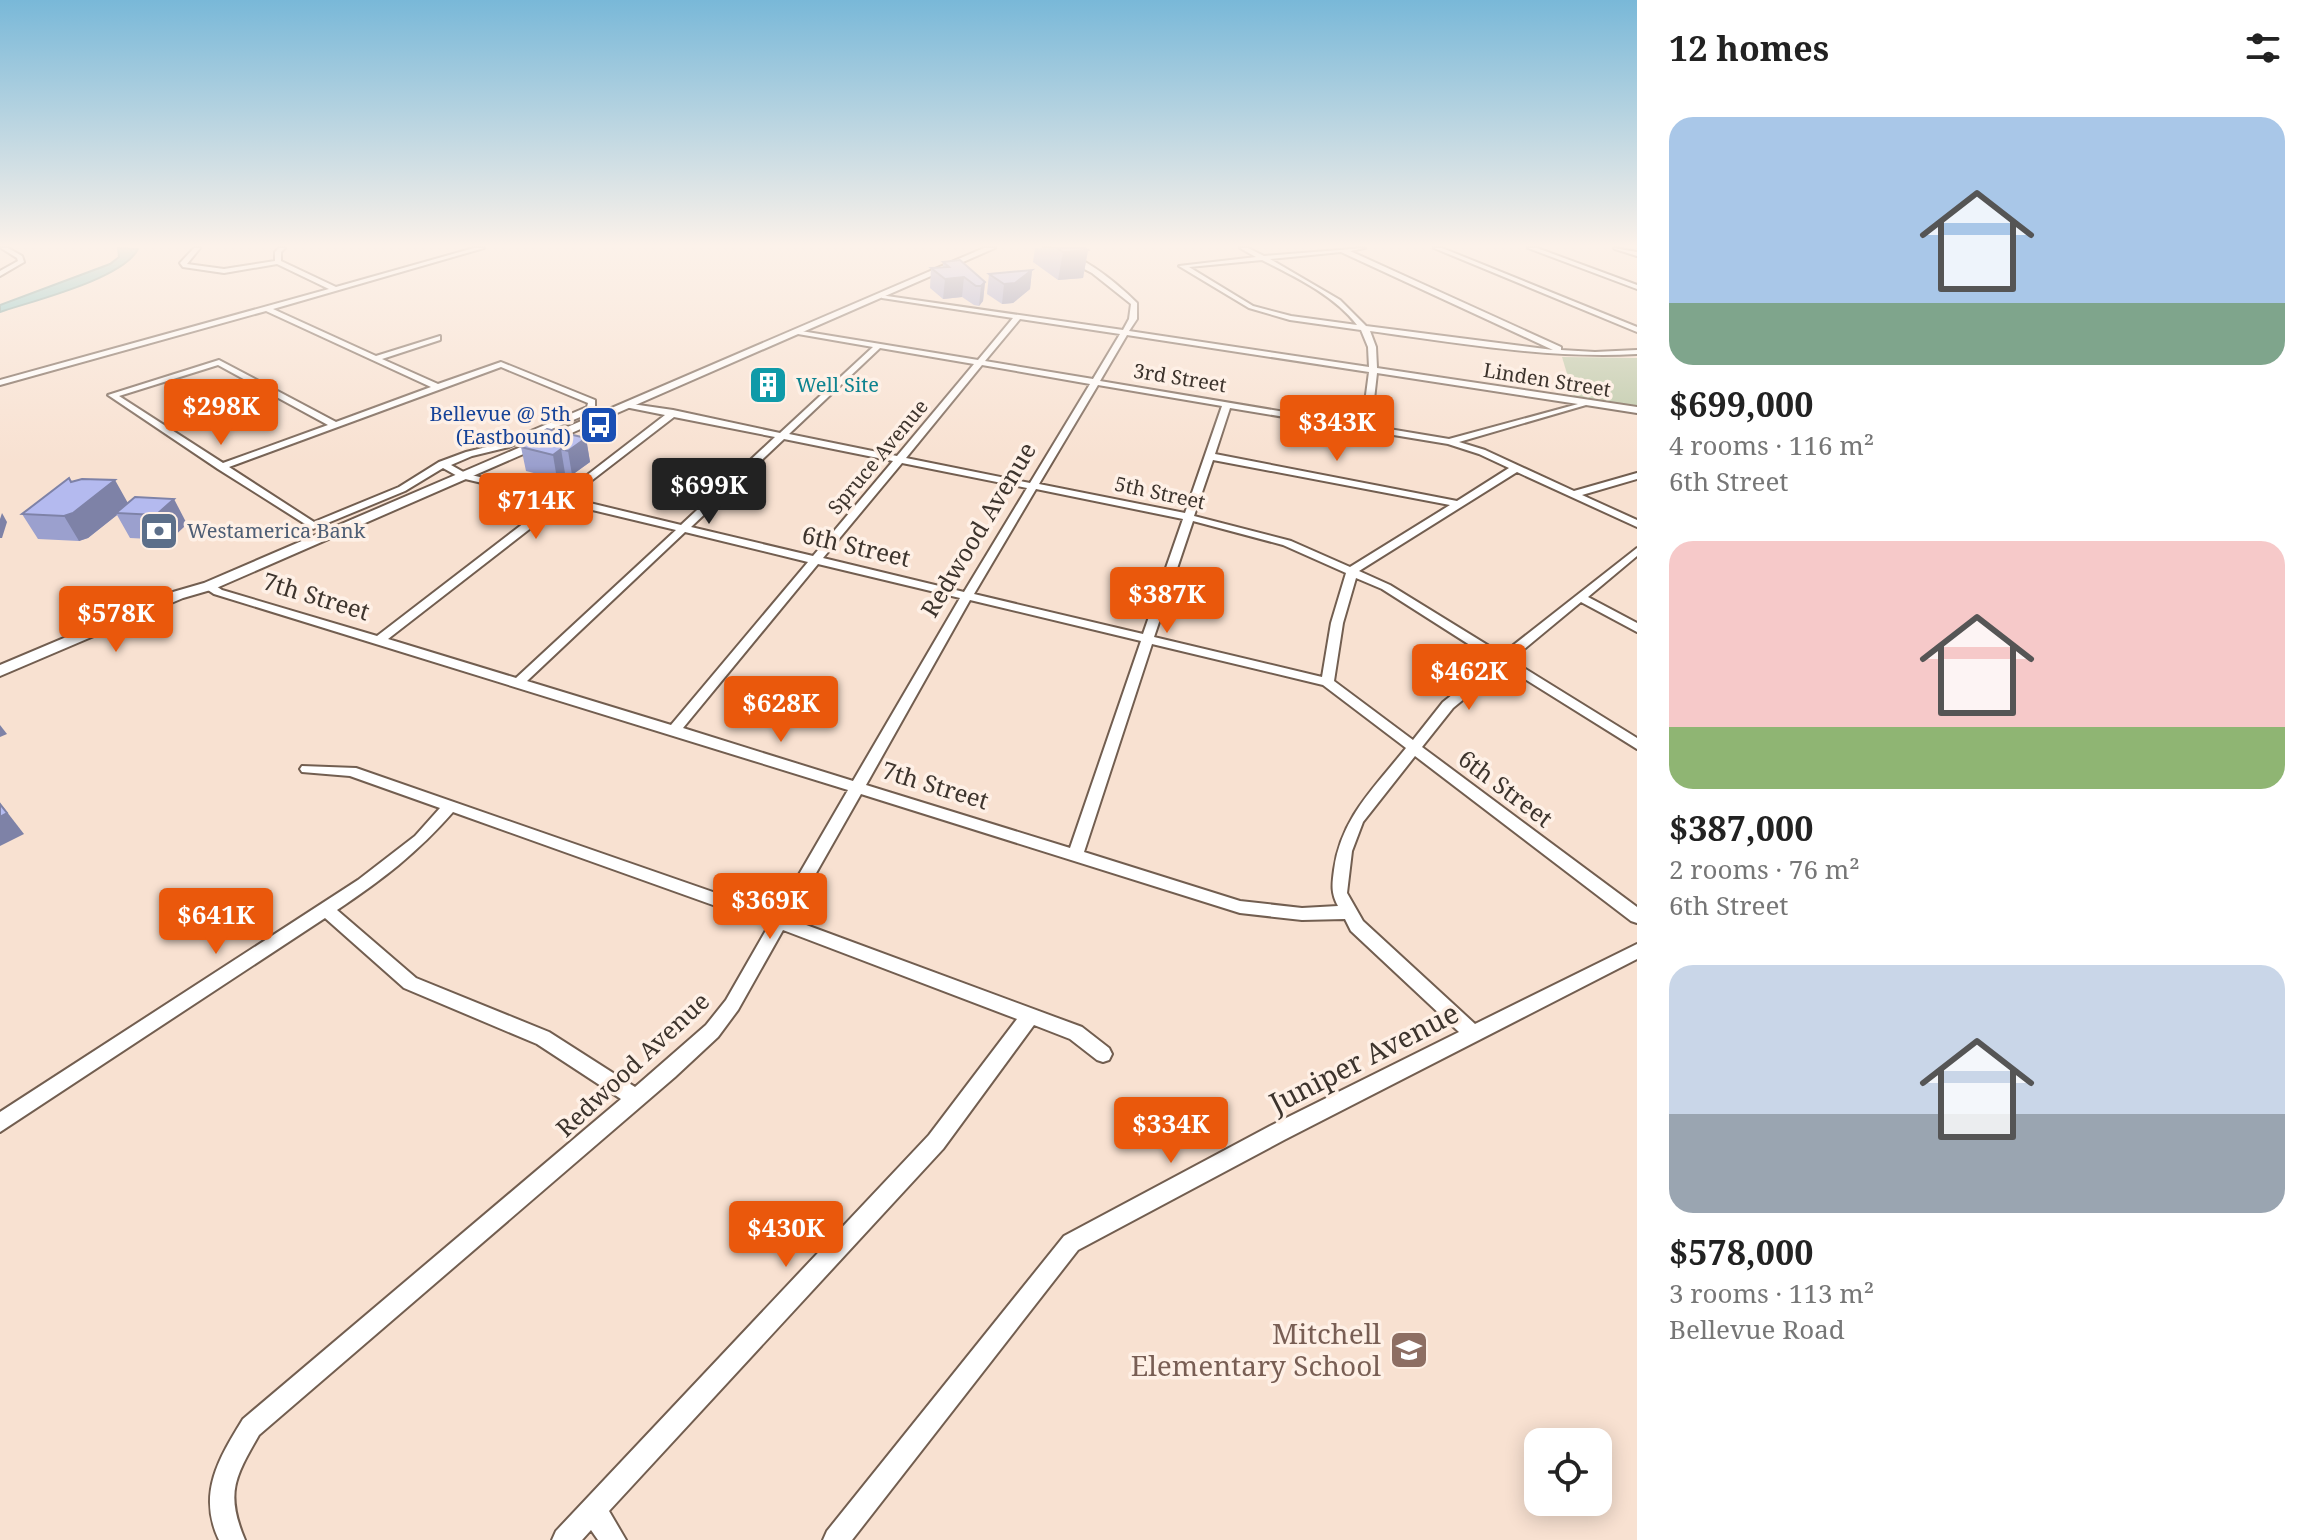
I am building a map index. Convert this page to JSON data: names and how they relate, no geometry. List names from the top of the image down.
{
  "streets": {
    "street": [
      "3rd Street",
      "Linden Street",
      "Spruce Avenue",
      "5th Street",
      "Redwood Avenue",
      "6th Street",
      "7th Street",
      "Juniper Avenue"
    ]
  },
  "crossings": [
    ["3rd Street", "Spruce Avenue"],
    ["3rd Street", "Redwood Avenue"],
    ["Linden Street", "Redwood Avenue"],
    ["Spruce Avenue", "5th Street"],
    ["Spruce Avenue", "6th Street"],
    ["Spruce Avenue", "7th Street"],
    ["5th Street", "Redwood Avenue"],
    ["Redwood Avenue", "6th Street"],
    ["Redwood Avenue", "7th Street"]
  ],
  "places": {
    "building": ["Well Site"],
    "bus stop": ["Bellevue @ 5th (Eastbound)"],
    "bank": ["Westamerica Bank"],
    "school or university": ["Mitchell Elementary School"]
  },
  "page": {
    "heading": "12 homes",
    "list": [
      {
        "name": "$699,000",
        "note": "4 rooms · 116 m² · 6th Street"
      },
      {
        "name": "$387,000",
        "note": "2 rooms · 76 m² · 6th Street"
      },
      {
        "name": "$578,000",
        "note": "3 rooms · 113 m² · Bellevue Road"
      }
    ],
    "price": [
      "$298K",
      "$343K",
      "$699K",
      "$714K",
      "$387K",
      "$578K",
      "$462K",
      "$628K",
      "$369K",
      "$641K",
      "$334K",
      "$430K"
    ]
  }
}
